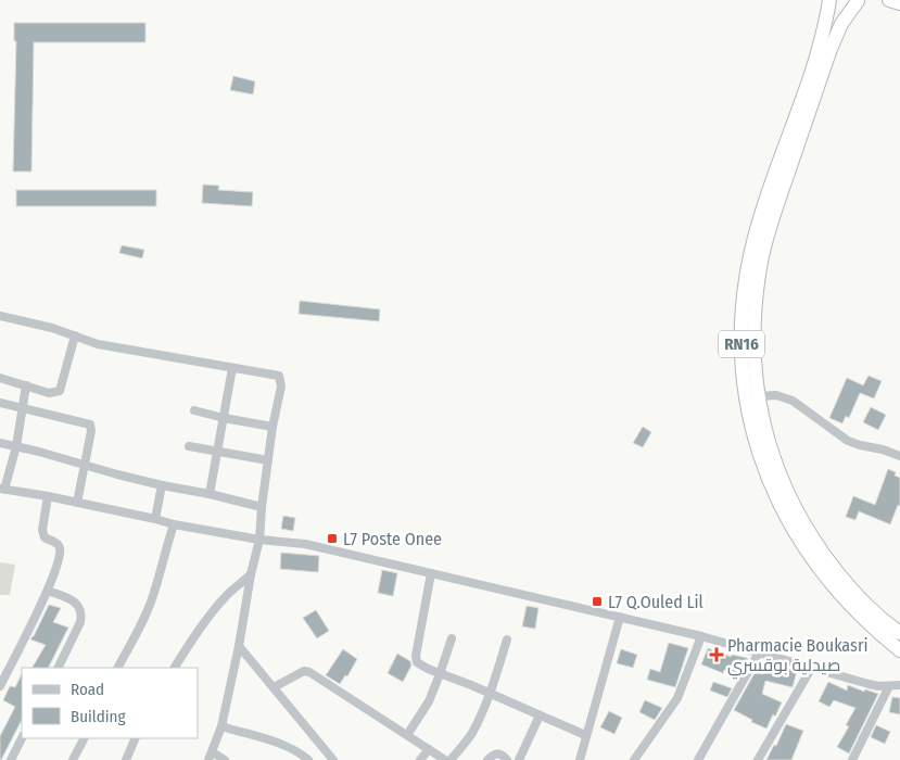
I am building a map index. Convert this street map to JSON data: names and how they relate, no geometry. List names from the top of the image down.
{
  "streets": {
    "highway": ["RN16"]
  },
  "places": {
    "transit": ["L7 Poste Onee", "L7 Q.Ouled Lil"],
    "health": ["Pharmacie Boukasri صيدلية بوقسري"]
  },
  "legend": ["Road", "Building"]
}
